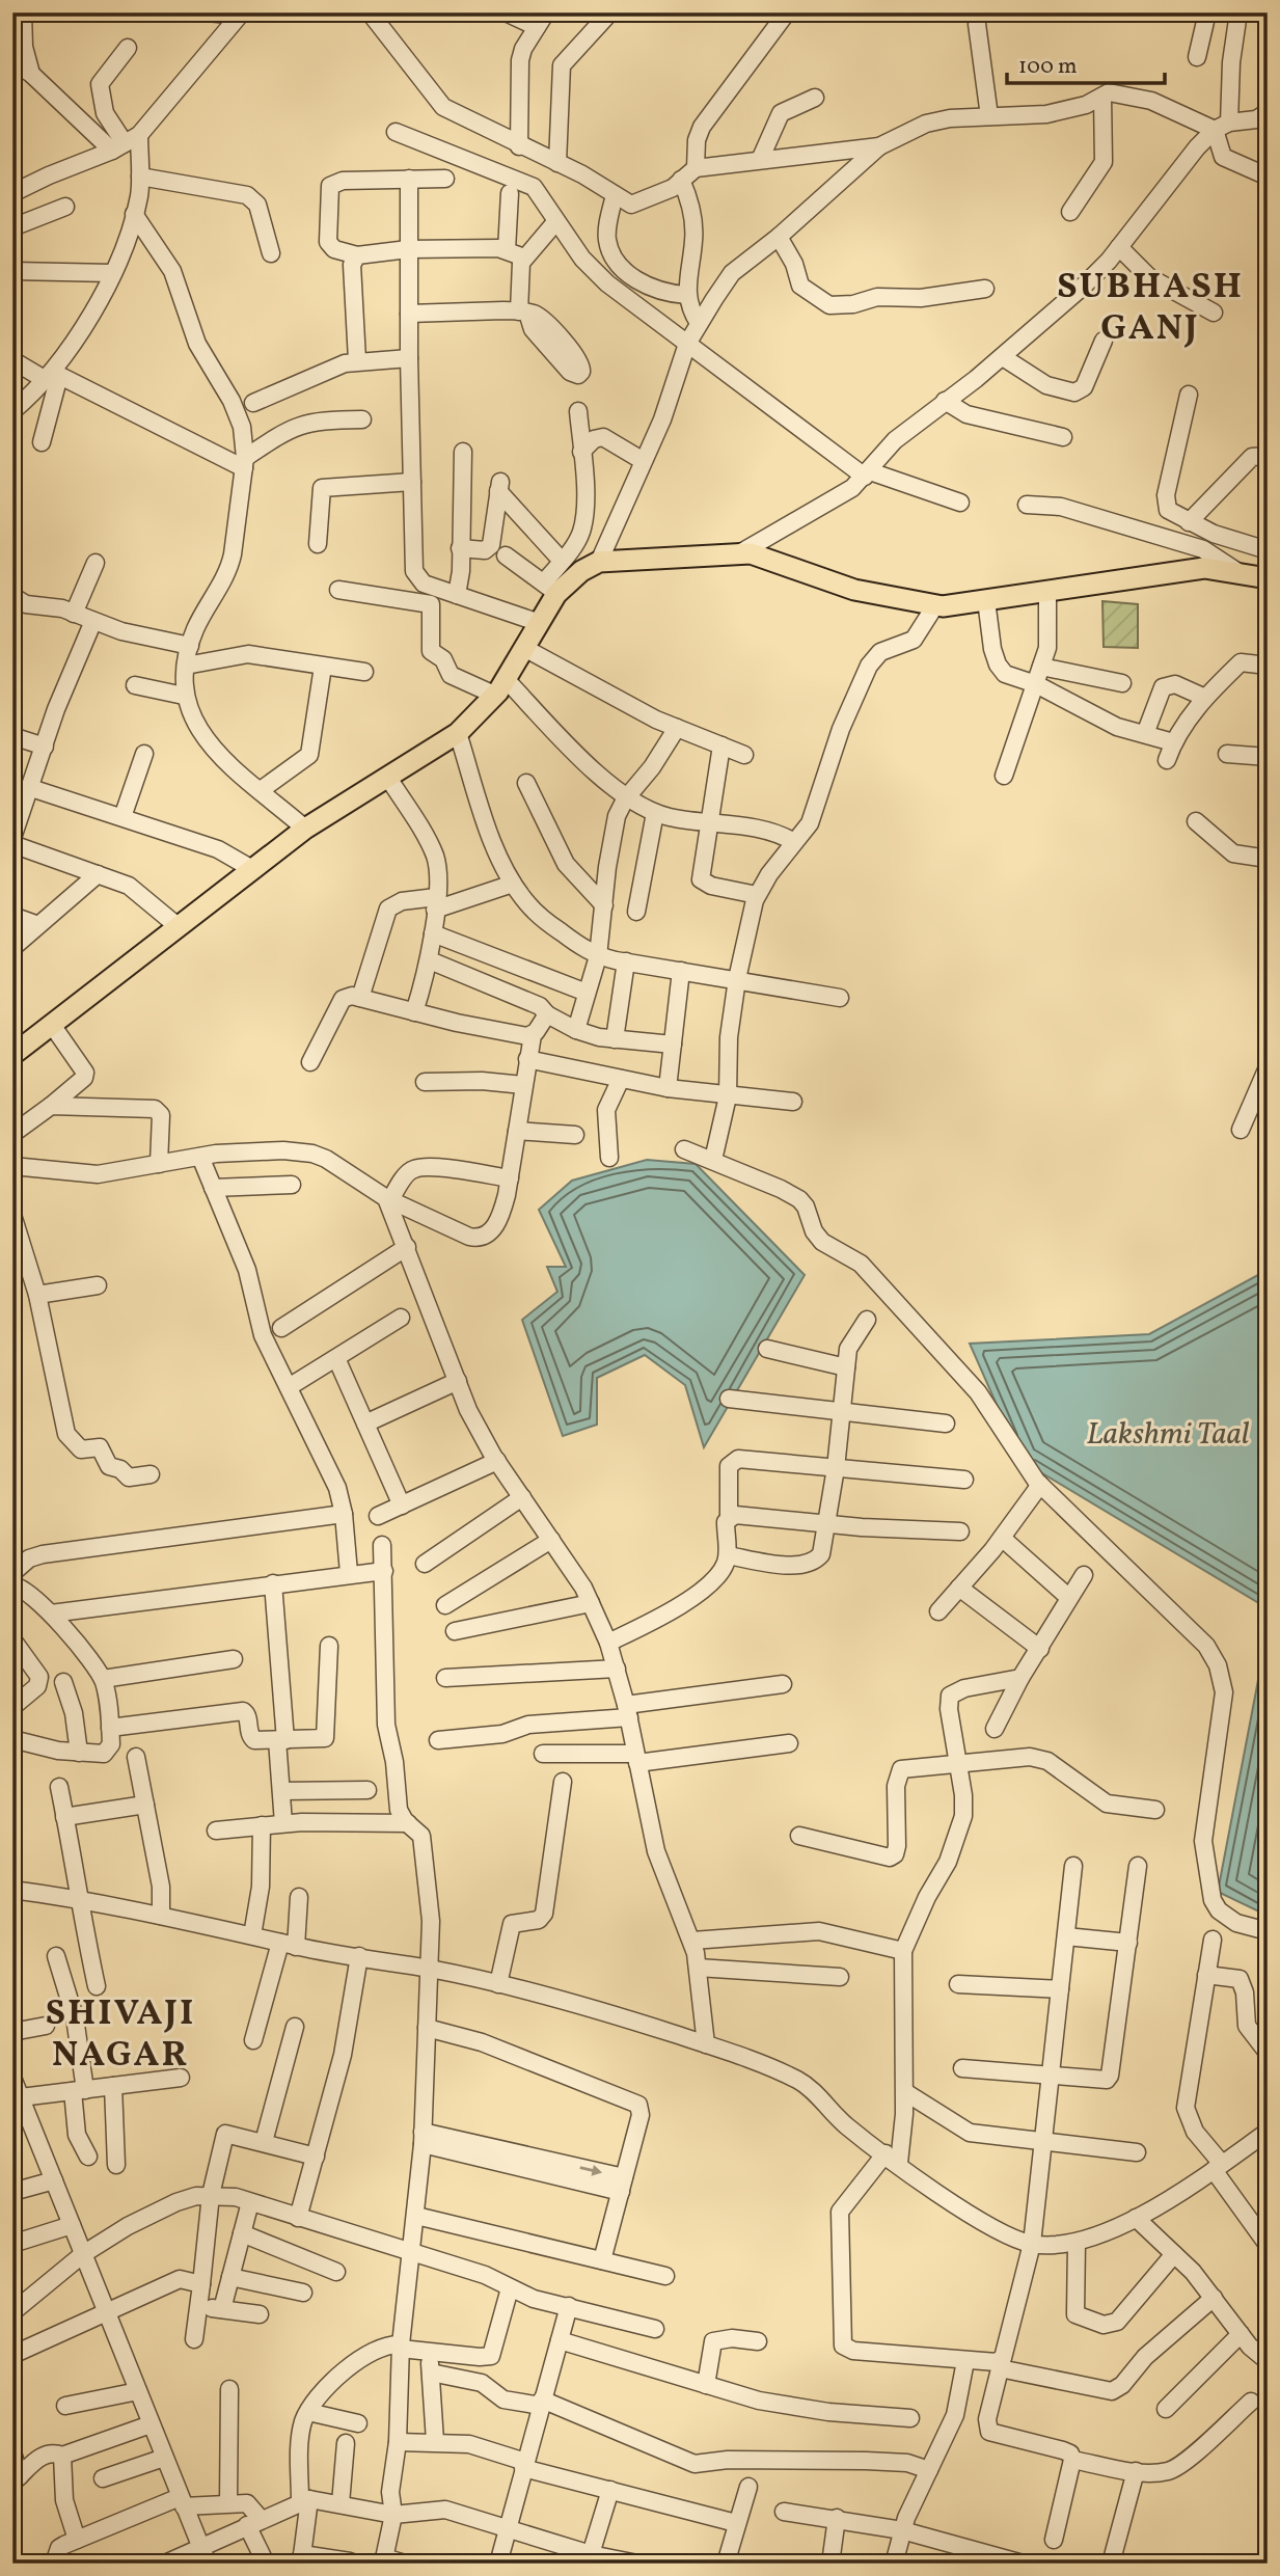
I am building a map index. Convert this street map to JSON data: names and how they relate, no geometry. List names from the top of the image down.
{
  "districts": ["SUBHASH GANJ", "SHIVAJI NAGAR"],
  "water": ["Lakshmi Taal"],
  "scale_bar": "100 m"
}
